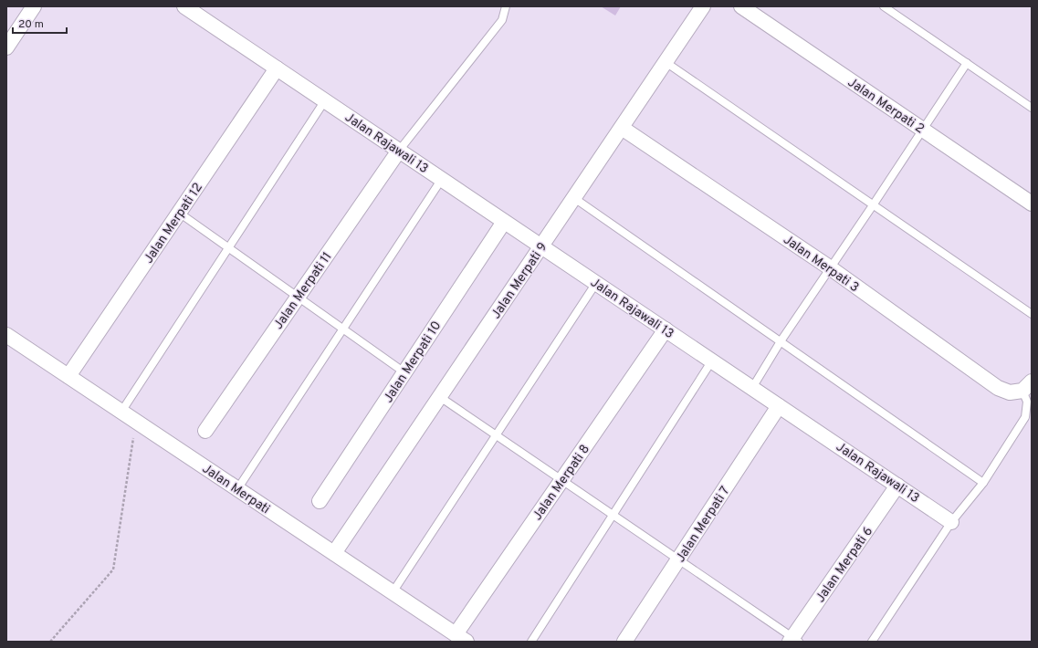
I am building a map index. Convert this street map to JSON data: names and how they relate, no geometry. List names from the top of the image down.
{
  "streets": {
    "street": [
      "Jalan Merpati 2",
      "Jalan Rajawali 13",
      "Jalan Merpati 12",
      "Jalan Merpati 3",
      "Jalan Merpati 9",
      "Jalan Merpati 11",
      "Jalan Merpati 10",
      "Jalan Merpati 8",
      "Jalan Merpati",
      "Jalan Merpati 7",
      "Jalan Merpati 6"
    ]
  },
  "crossings": [
    ["Jalan Rajawali 13", "Jalan Merpati 12"],
    ["Jalan Rajawali 13", "Jalan Merpati 9"],
    ["Jalan Rajawali 13", "Jalan Merpati 11"],
    ["Jalan Rajawali 13", "Jalan Merpati 10"],
    ["Jalan Rajawali 13", "Jalan Merpati 8"],
    ["Jalan Rajawali 13", "Jalan Merpati 7"],
    ["Jalan Rajawali 13", "Jalan Merpati 6"],
    ["Jalan Merpati 12", "Jalan Merpati"],
    ["Jalan Merpati 3", "Jalan Merpati 9"],
    ["Jalan Merpati 9", "Jalan Merpati"],
    ["Jalan Merpati 8", "Jalan Merpati"]
  ],
  "scale_bar": "20 m"
}
